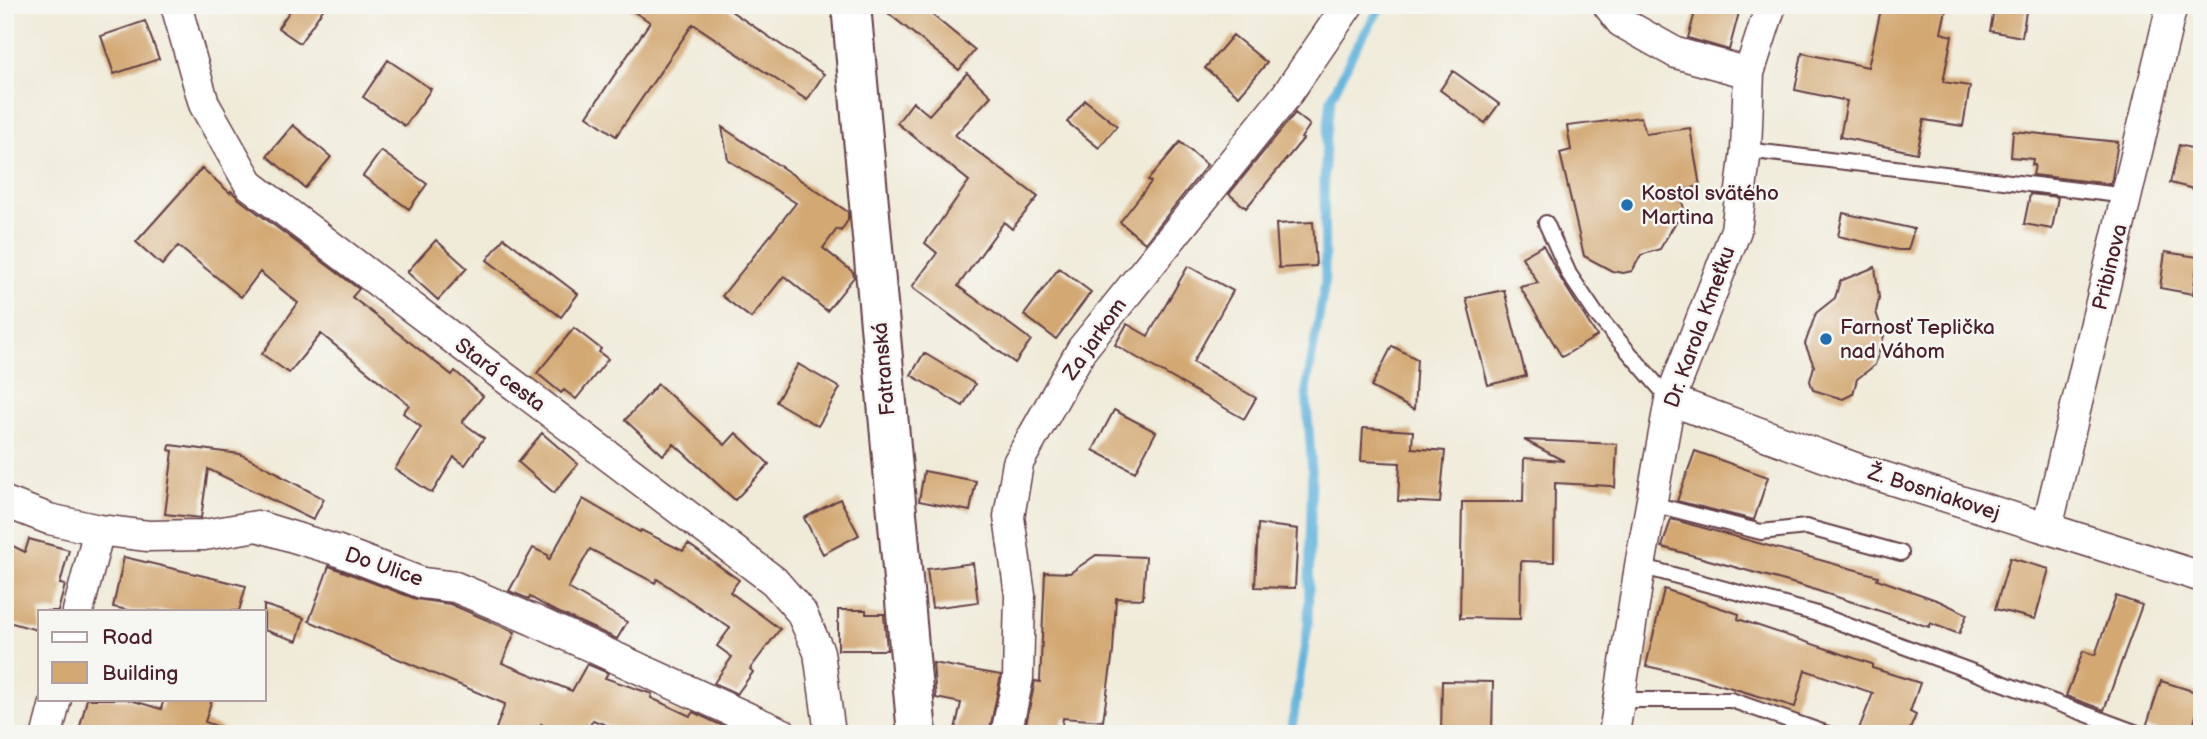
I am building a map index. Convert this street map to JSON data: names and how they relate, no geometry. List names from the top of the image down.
{
  "streets": {
    "main road": ["Fatranská"],
    "street": [
      "Pribinova",
      "Dr. Karola Kmeťku",
      "Za jarkom",
      "Stará cesta",
      "Ž. Bosniakovej",
      "Do Ulice"
    ]
  },
  "crossings": [
    ["Pribinova", "Ž. Bosniakovej"],
    ["Dr. Karola Kmeťku", "Ž. Bosniakovej"]
  ],
  "places": ["Kostol svätého Martina", "Farnosť Teplička nad Váhom"],
  "legend": ["Road", "Building"]
}
